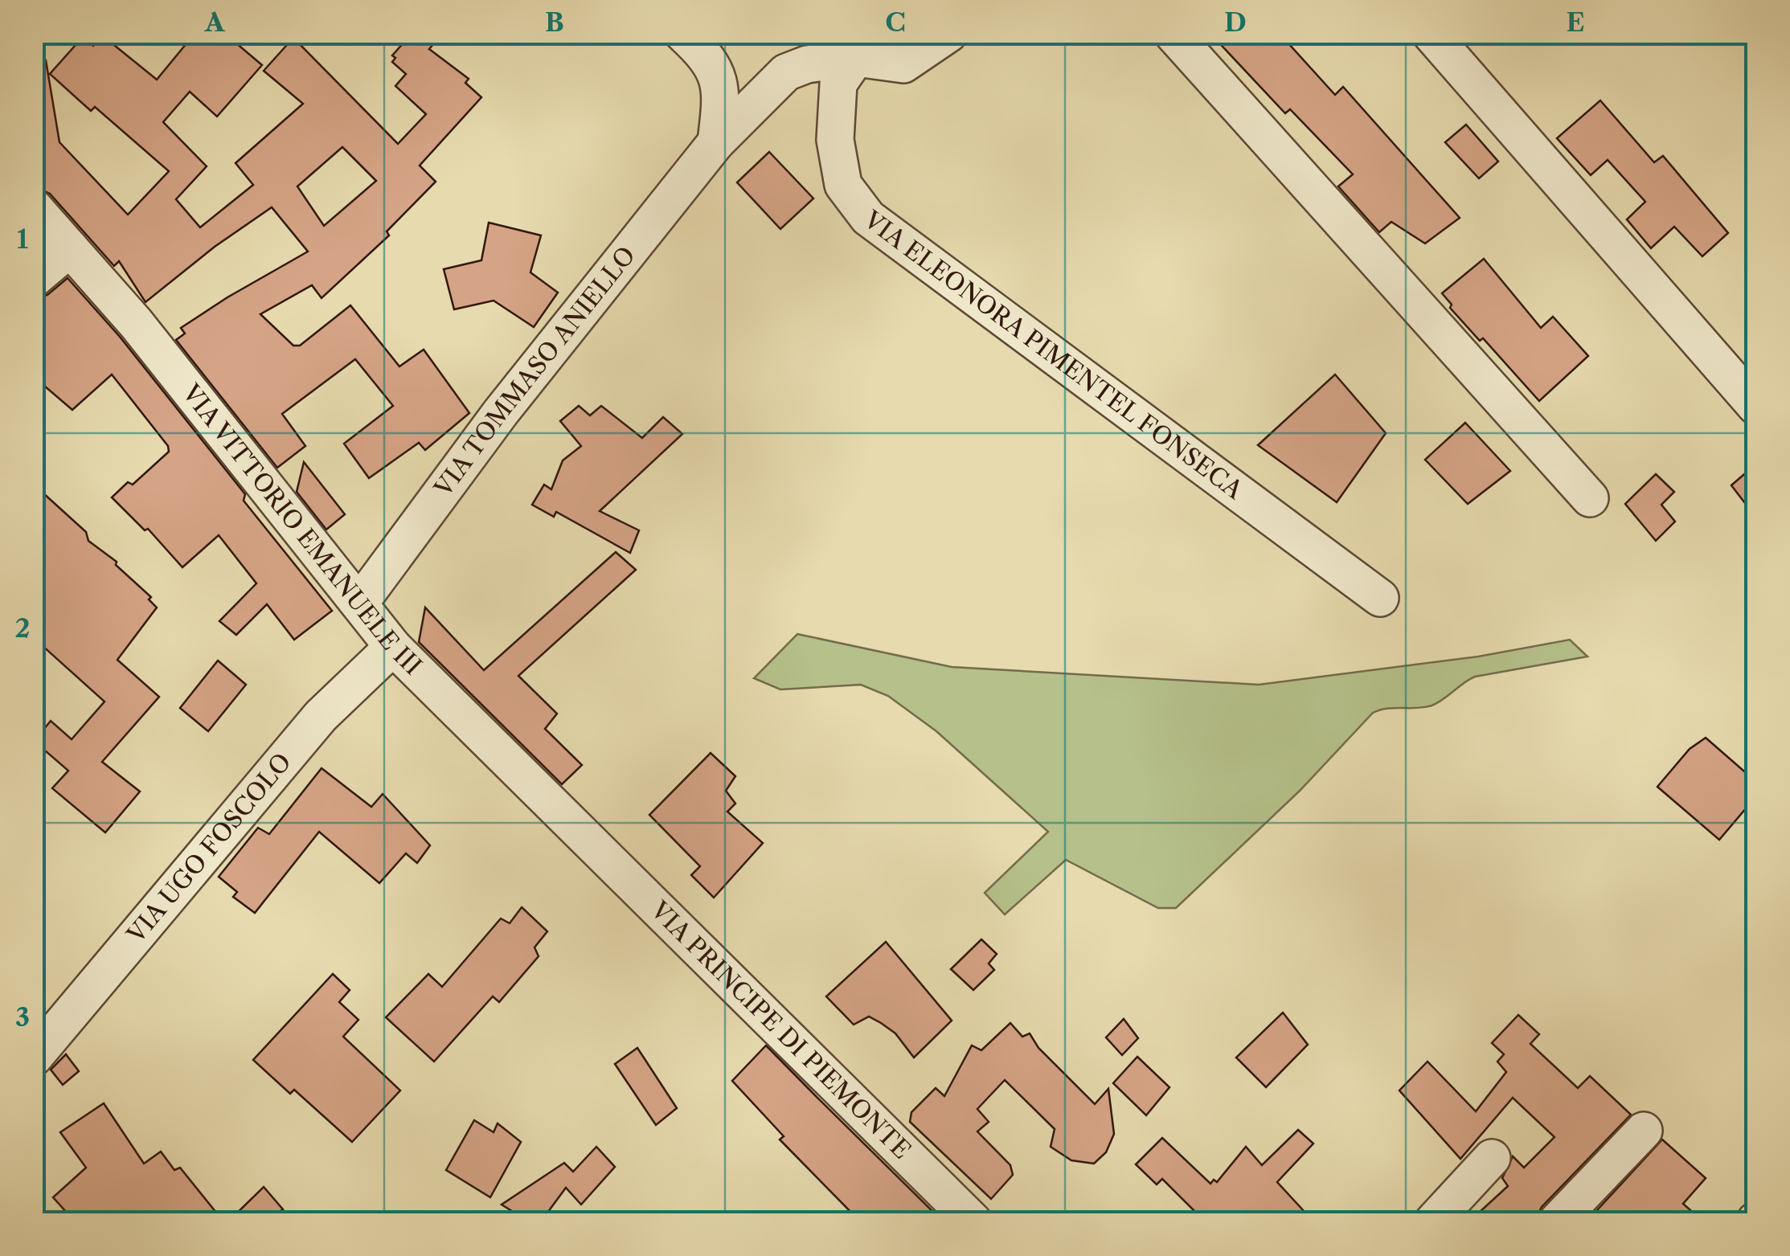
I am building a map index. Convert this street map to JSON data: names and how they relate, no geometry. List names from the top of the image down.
{
  "streets": {
    "street": [
      "VIA ELEONORA PIMENTEL FONSECA",
      "VIA TOMMASO ANIELLO",
      "VIA VITTORIO EMANUELE III",
      "VIA UGO FOSCOLO",
      "VIA PRINCIPE DI PIEMONTE"
    ]
  },
  "crossings": [
    ["VIA ELEONORA PIMENTEL FONSECA", "VIA TOMMASO ANIELLO"],
    ["VIA TOMMASO ANIELLO", "VIA VITTORIO EMANUELE III"],
    ["VIA VITTORIO EMANUELE III", "VIA UGO FOSCOLO"],
    ["VIA VITTORIO EMANUELE III", "VIA PRINCIPE DI PIEMONTE"]
  ],
  "grid": {
    "columns": [
      "A",
      "B",
      "C",
      "D",
      "E"
    ],
    "rows": ["1", "2", "3"]
  }
}
